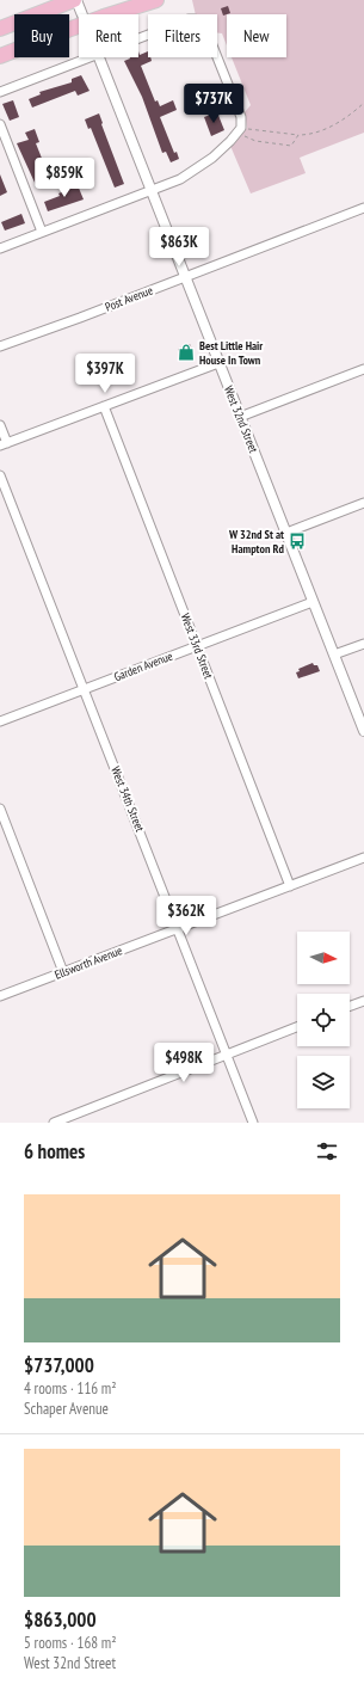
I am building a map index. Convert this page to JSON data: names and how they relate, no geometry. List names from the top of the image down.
{
  "streets": {
    "street": [
      "Post Avenue",
      "West 32nd Street",
      "West 33rd Street",
      "Garden Avenue",
      "West 34th Street",
      "Ellsworth Avenue"
    ]
  },
  "crossings": [
    ["Post Avenue", "West 32nd Street"],
    ["West 32nd Street", "Garden Avenue"],
    ["West 33rd Street", "Garden Avenue"],
    ["West 33rd Street", "Ellsworth Avenue"],
    ["Garden Avenue", "West 34th Street"],
    ["West 34th Street", "Ellsworth Avenue"]
  ],
  "places": {
    "shop": ["Best Little Hair House In Town"],
    "bus stop": ["W 32nd St at Hampton Rd"]
  },
  "north": "right",
  "page": {
    "chip": [
      "Buy",
      "Rent",
      "Filters",
      "New"
    ],
    "price": [
      "$737K",
      "$859K",
      "$863K",
      "$397K",
      "$362K",
      "$498K"
    ],
    "heading": "6 homes",
    "list": [
      {
        "name": "$737,000",
        "note": "4 rooms · 116 m² · Schaper Avenue"
      },
      {
        "name": "$863,000",
        "note": "5 rooms · 168 m² · West 32nd Street"
      }
    ]
  }
}
